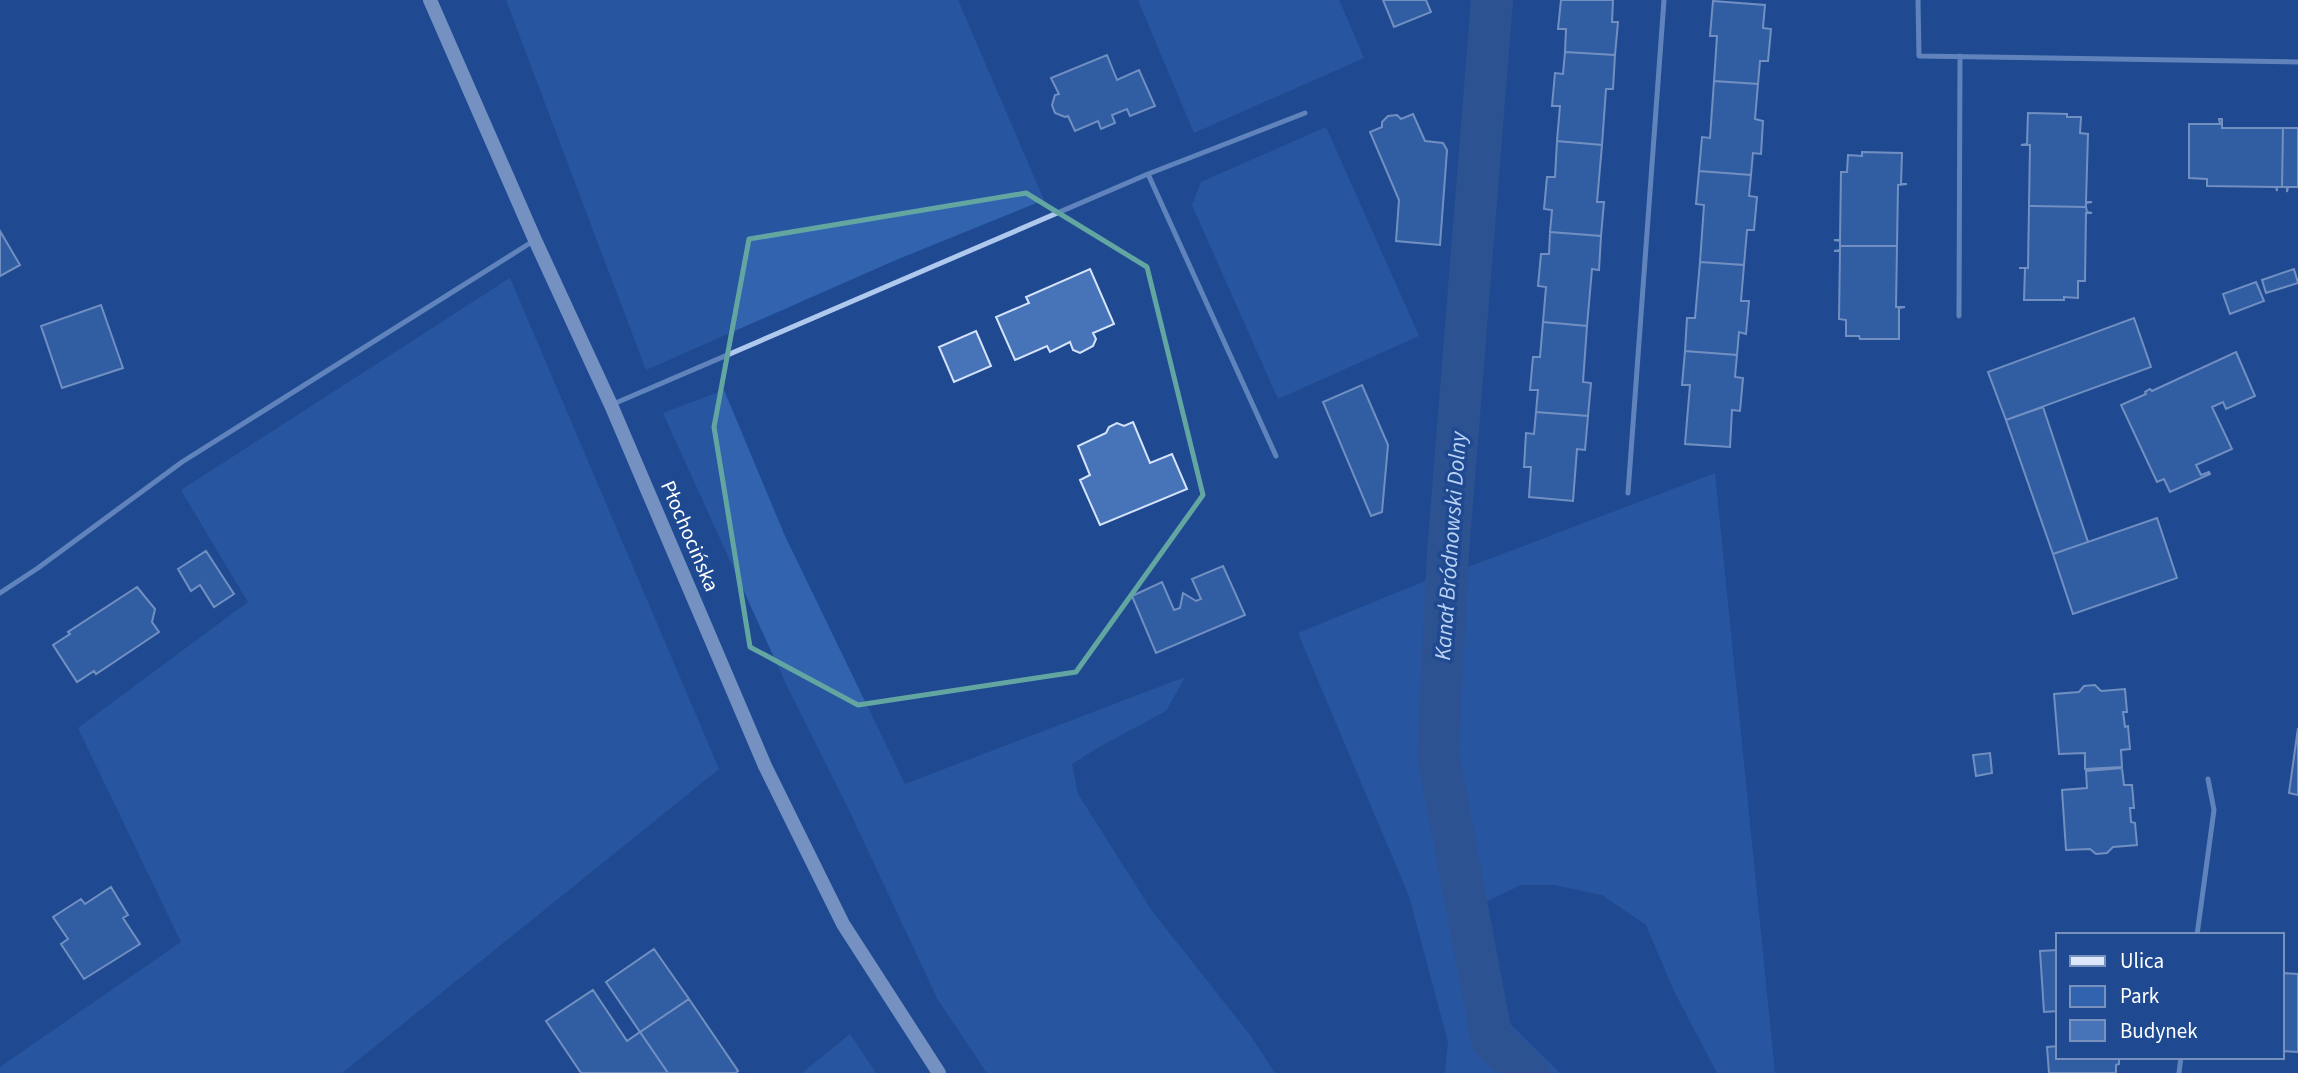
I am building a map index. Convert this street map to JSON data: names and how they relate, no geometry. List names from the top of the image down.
{
  "streets": {
    "main road": ["Płochocińska"]
  },
  "water": ["Kanał Bródnowski Dolny"],
  "legend": ["Ulica", "Park", "Budynek"]
}
